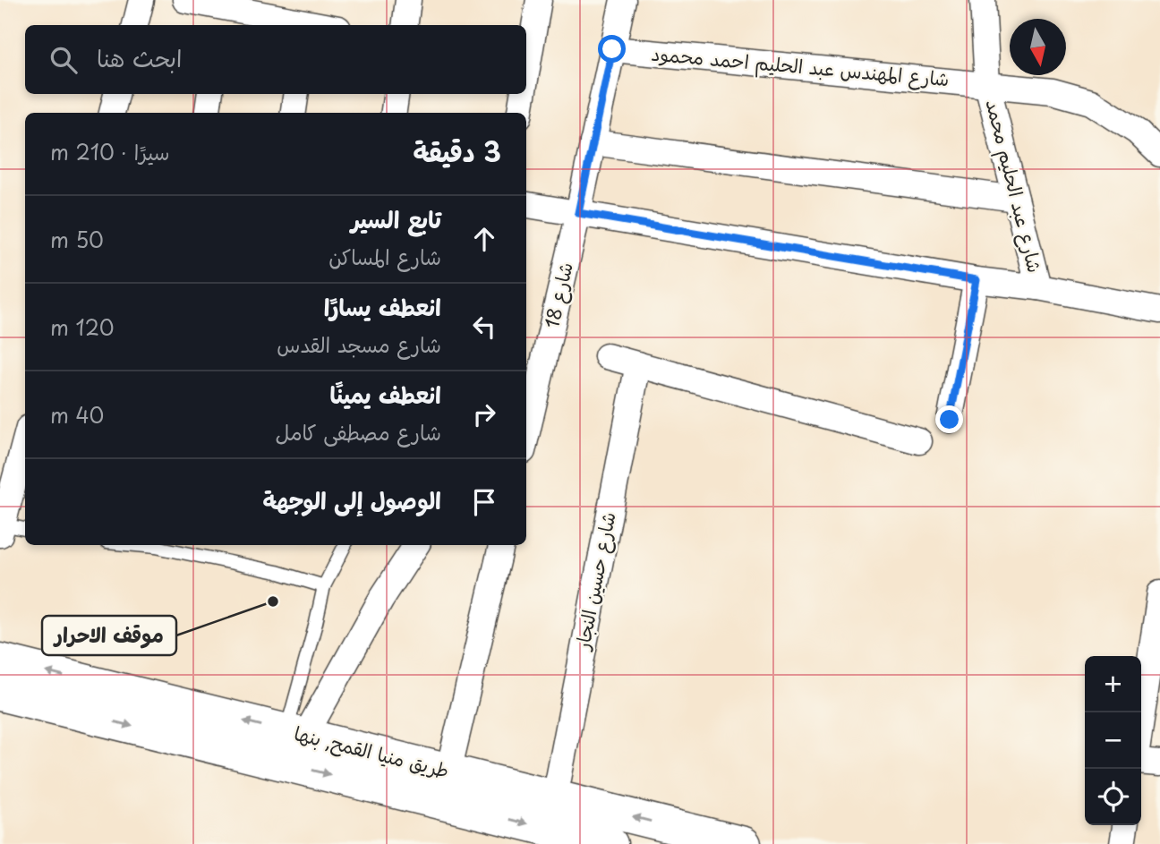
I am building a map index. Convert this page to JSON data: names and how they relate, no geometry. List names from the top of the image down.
{
  "streets": {
    "highway": ["طريق منيا القمح, بنها"],
    "street": [
      "شارع المهندس عبد الحليم احمد محمود",
      "شارع عبد الحليم محمد",
      "شارع 18",
      "شارع حسين النجار"
    ]
  },
  "crossings": [
    ["شارع المهندس عبد الحليم احمد محمود", "شارع عبد الحليم محمد"],
    ["شارع المهندس عبد الحليم احمد محمود", "شارع 18"],
    ["شارع حسين النجار", "طريق منيا القمح, بنها"]
  ],
  "places": ["موقف الاحرار"],
  "north": "bottom",
  "page": {
    "search": "ابحث هنا",
    "heading": ["3 دقيقة", "سيرًا · 210 m"],
    "list": [
      ["تابع السير", "شارع المساكن", "50 m"],
      ["انعطف يسارًا", "شارع مسجد القدس", "120 m"],
      ["انعطف يمينًا", "شارع مصطفى كامل", "40 m"],
      "الوصول إلى الوجهة"
    ],
    "map_buttons": ["+", "−"]
  }
}
